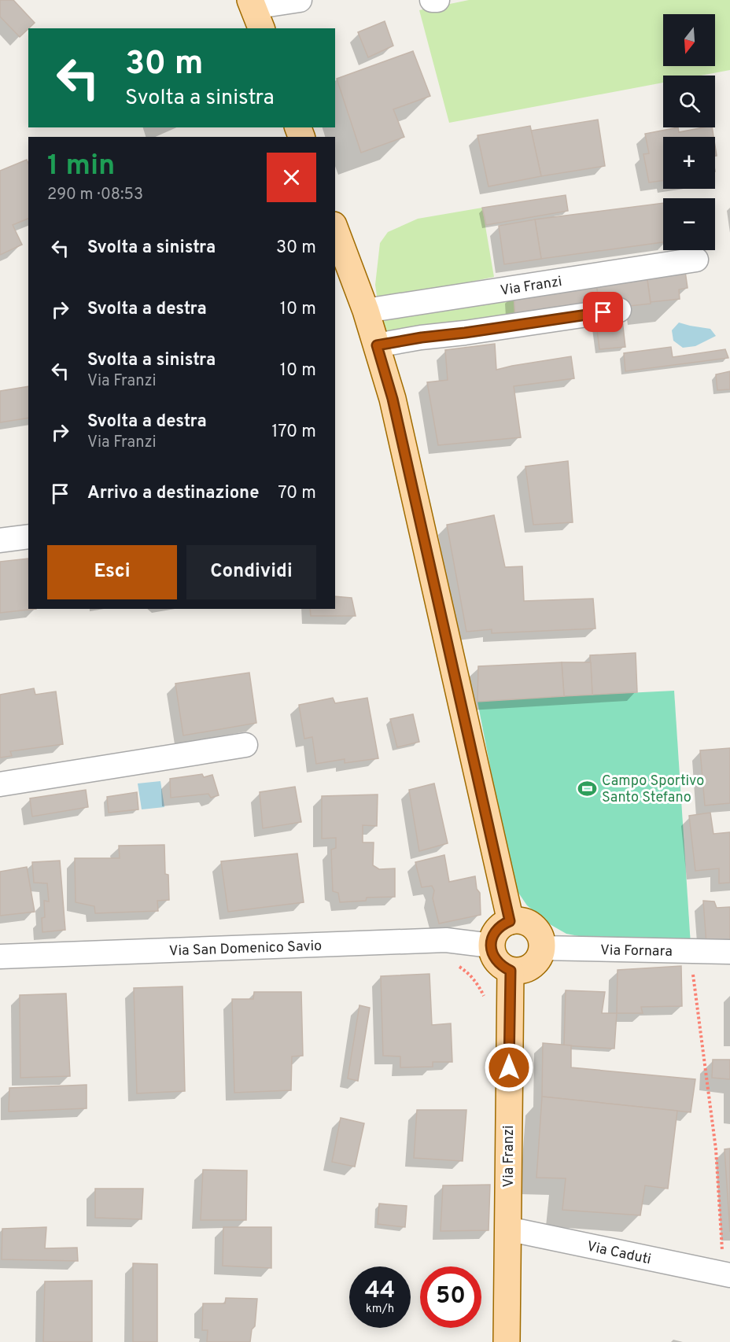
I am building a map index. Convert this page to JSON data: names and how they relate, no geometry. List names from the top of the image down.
{
  "streets": {
    "main road": ["Via Franzi"],
    "street": ["Via San Domenico Savio", "Via Fornara", "Via Caduti"]
  },
  "crossings": [
    ["Via Franzi", "Via San Domenico Savio"],
    ["Via Franzi", "Via Fornara"],
    ["Via Franzi", "Via Caduti"],
    ["Via San Domenico Savio", "Via Fornara"]
  ],
  "places": {
    "sports": ["Campo Sportivo Santo Stefano"]
  },
  "north": "bottom",
  "page": {
    "map_buttons": ["+", "−"],
    "turn": ["30 m", "Svolta a sinistra"],
    "heading": ["1 min", "290 m · 08:53"],
    "list": [
      {
        "name": "Svolta a sinistra",
        "value": "30 m"
      },
      {
        "name": "Svolta a destra",
        "value": "10 m"
      },
      {
        "name": "Svolta a sinistra",
        "note": "Via Franzi",
        "value": "10 m"
      },
      {
        "name": "Svolta a destra",
        "note": "Via Franzi",
        "value": "170 m"
      },
      {
        "name": "Arrivo a destinazione",
        "value": "70 m"
      }
    ],
    "buttons": ["Esci", "Condividi"],
    "speed": "44 km/h",
    "limit": "50"
  }
}
